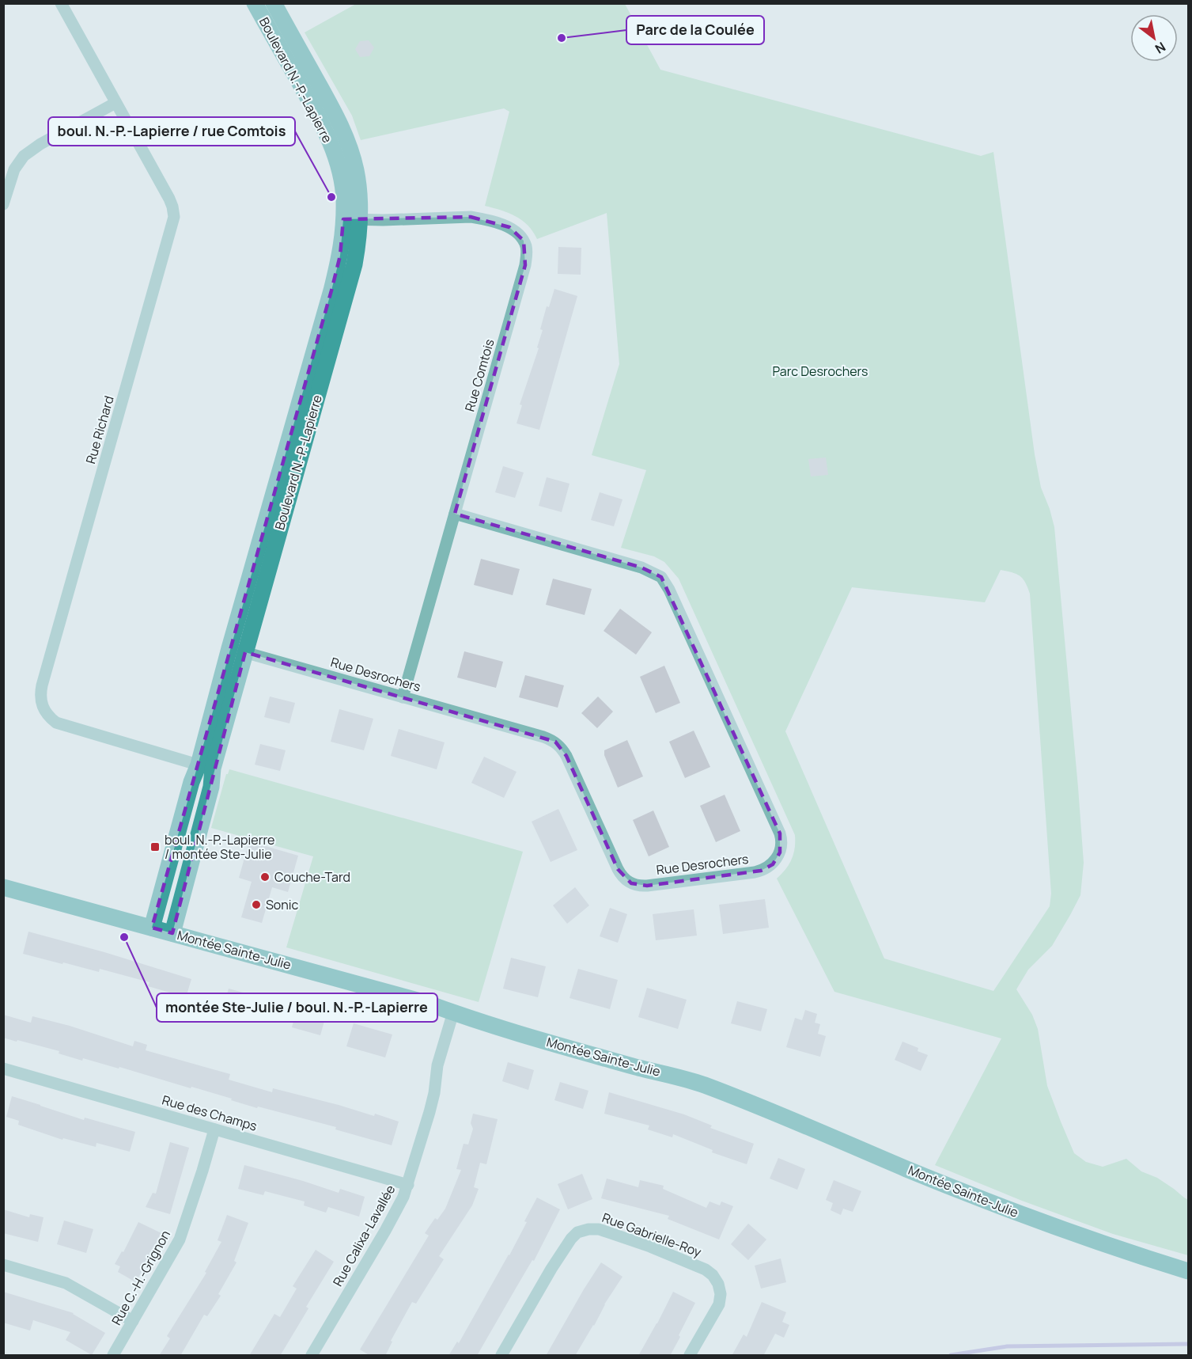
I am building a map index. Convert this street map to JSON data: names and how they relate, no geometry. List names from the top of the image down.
{
  "streets": {
    "street": [
      "Boulevard N.-P.-Lapierre",
      "Rue Comtois",
      "Rue Richard",
      "Rue Desrochers",
      "Montée Sainte-Julie",
      "Rue des Champs",
      "Rue Gabrielle-Roy",
      "Rue Calixa-Lavallée",
      "Rue C.-H.-Grignon"
    ]
  },
  "crossings": [
    ["Boulevard N.-P.-Lapierre", "Rue Comtois"],
    ["Boulevard N.-P.-Lapierre", "Rue Richard"],
    ["Boulevard N.-P.-Lapierre", "Rue Desrochers"],
    ["Boulevard N.-P.-Lapierre", "Montée Sainte-Julie"],
    ["Rue Comtois", "Rue Desrochers"],
    ["Montée Sainte-Julie", "Rue Calixa-Lavallée"],
    ["Rue des Champs", "Rue Calixa-Lavallée"],
    ["Rue des Champs", "Rue C.-H.-Grignon"]
  ],
  "parks": ["Parc Desrochers"],
  "places": {
    "other": [
      "Parc de la Coulée",
      "boul. N.-P.-Lapierre / rue Comtois",
      "Couche-Tard",
      "Sonic",
      "montée Ste-Julie / boul. N.-P.-Lapierre"
    ],
    "transit": ["boul. N.-P.-Lapierre / montée Ste-Julie"]
  },
  "north": "bottom right"
}
